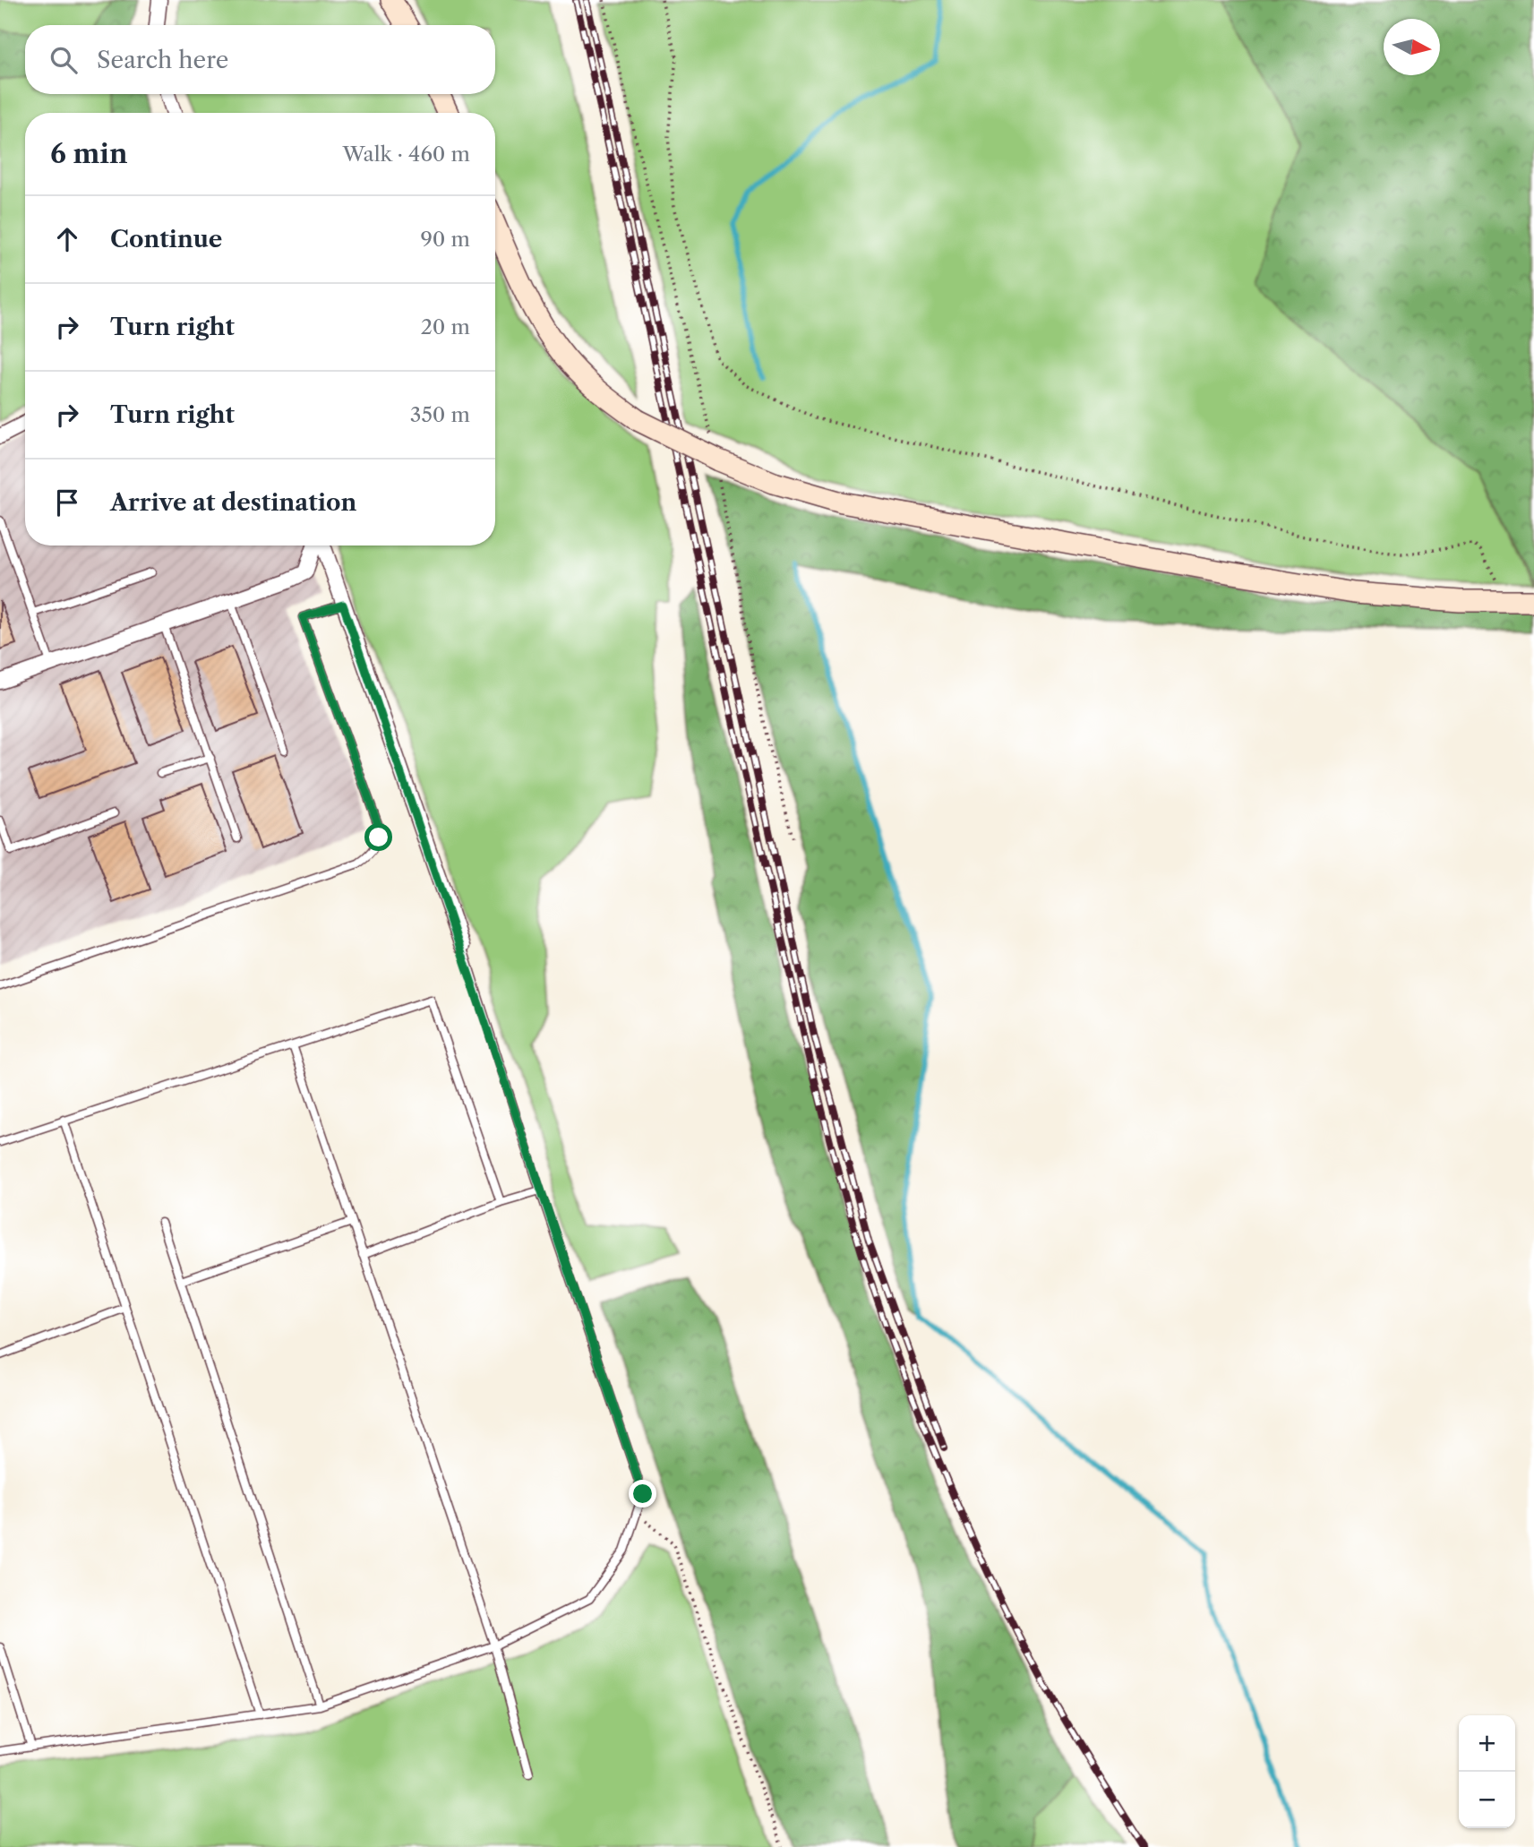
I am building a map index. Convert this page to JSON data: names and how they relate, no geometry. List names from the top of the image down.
{
  "north": "right",
  "page": {
    "search": "Search here",
    "heading": ["6 min", "Walk · 460 m"],
    "list": [
      ["Continue", "90 m"],
      ["Turn right", "20 m"],
      ["Turn right", "350 m"],
      "Arrive at destination"
    ],
    "map_buttons": ["+", "−"]
  }
}
